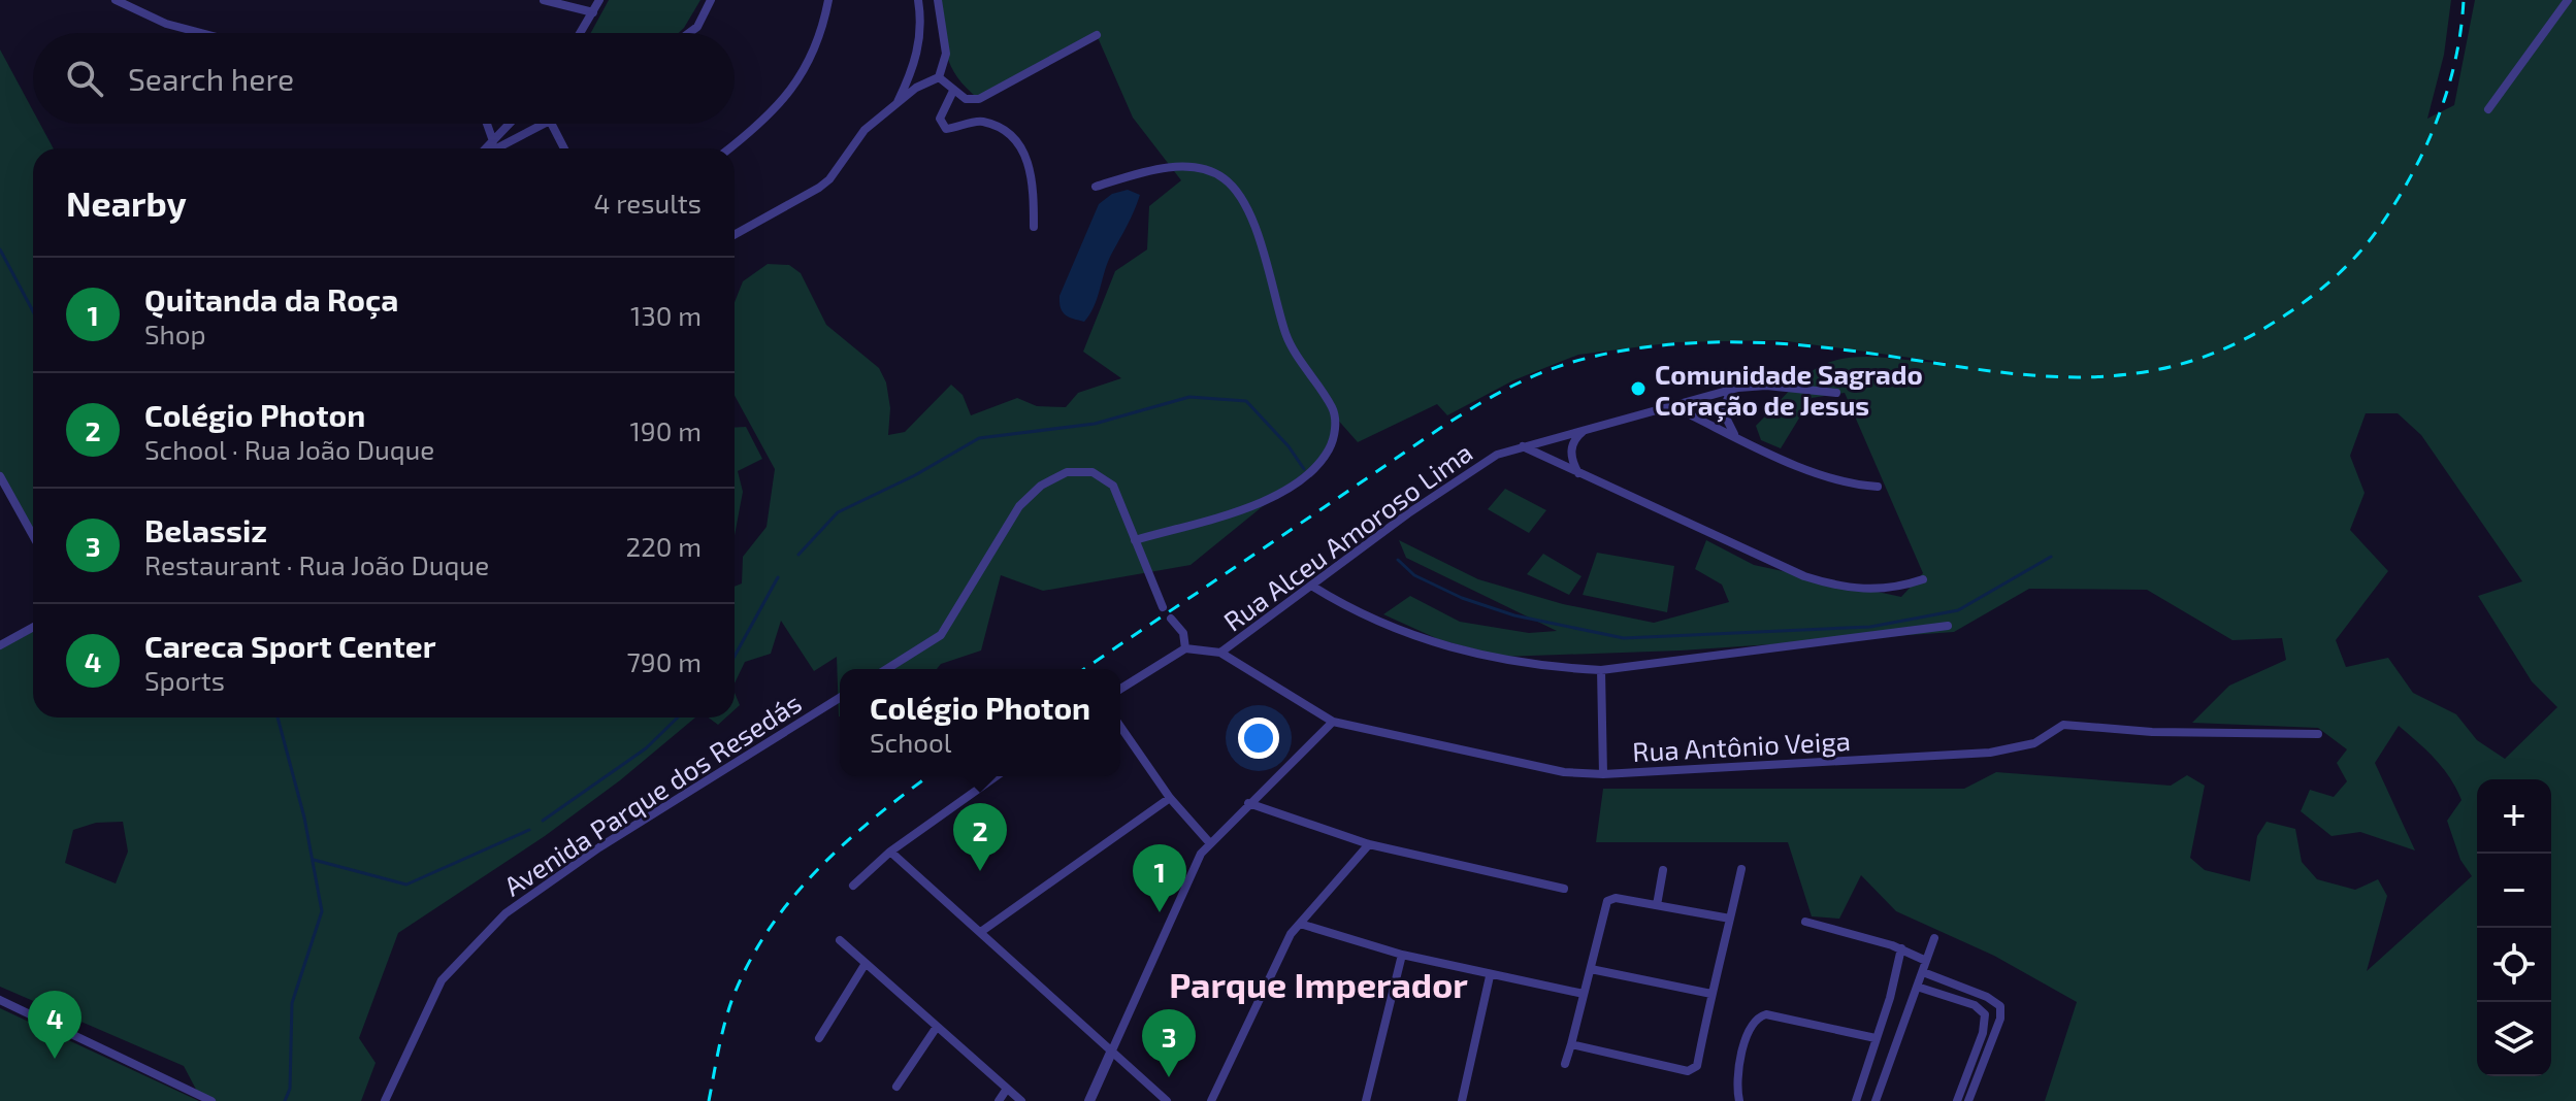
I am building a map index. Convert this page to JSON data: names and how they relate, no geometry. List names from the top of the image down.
{
  "streets": {
    "street": ["Rua Alceu Amoroso Lima", "Rua Antônio Veiga", "Avenida Parque dos Resedás"]
  },
  "crossings": [
    ["Rua Alceu Amoroso Lima", "Rua Antônio Veiga"]
  ],
  "districts": ["Parque Imperador"],
  "places": ["Comunidade Sagrado Coração de Jesus"],
  "page": {
    "search": "Search here",
    "heading": ["Nearby", "4 results"],
    "list": [
      {
        "mark": "1",
        "name": "Quitanda da Roça",
        "note": "Shop",
        "value": "130 m"
      },
      {
        "mark": "2",
        "name": "Colégio Photon",
        "note": "School · Rua João Duque",
        "value": "190 m"
      },
      {
        "mark": "3",
        "name": "Belassiz",
        "note": "Restaurant · Rua João Duque",
        "value": "220 m"
      },
      {
        "mark": "4",
        "name": "Careca Sport Center",
        "note": "Sports",
        "value": "790 m"
      }
    ],
    "popup": ["Colégio Photon", "School"],
    "map_buttons": ["+", "−"],
    "pins": [
      "2",
      "1",
      "4",
      "3"
    ]
  }
}
